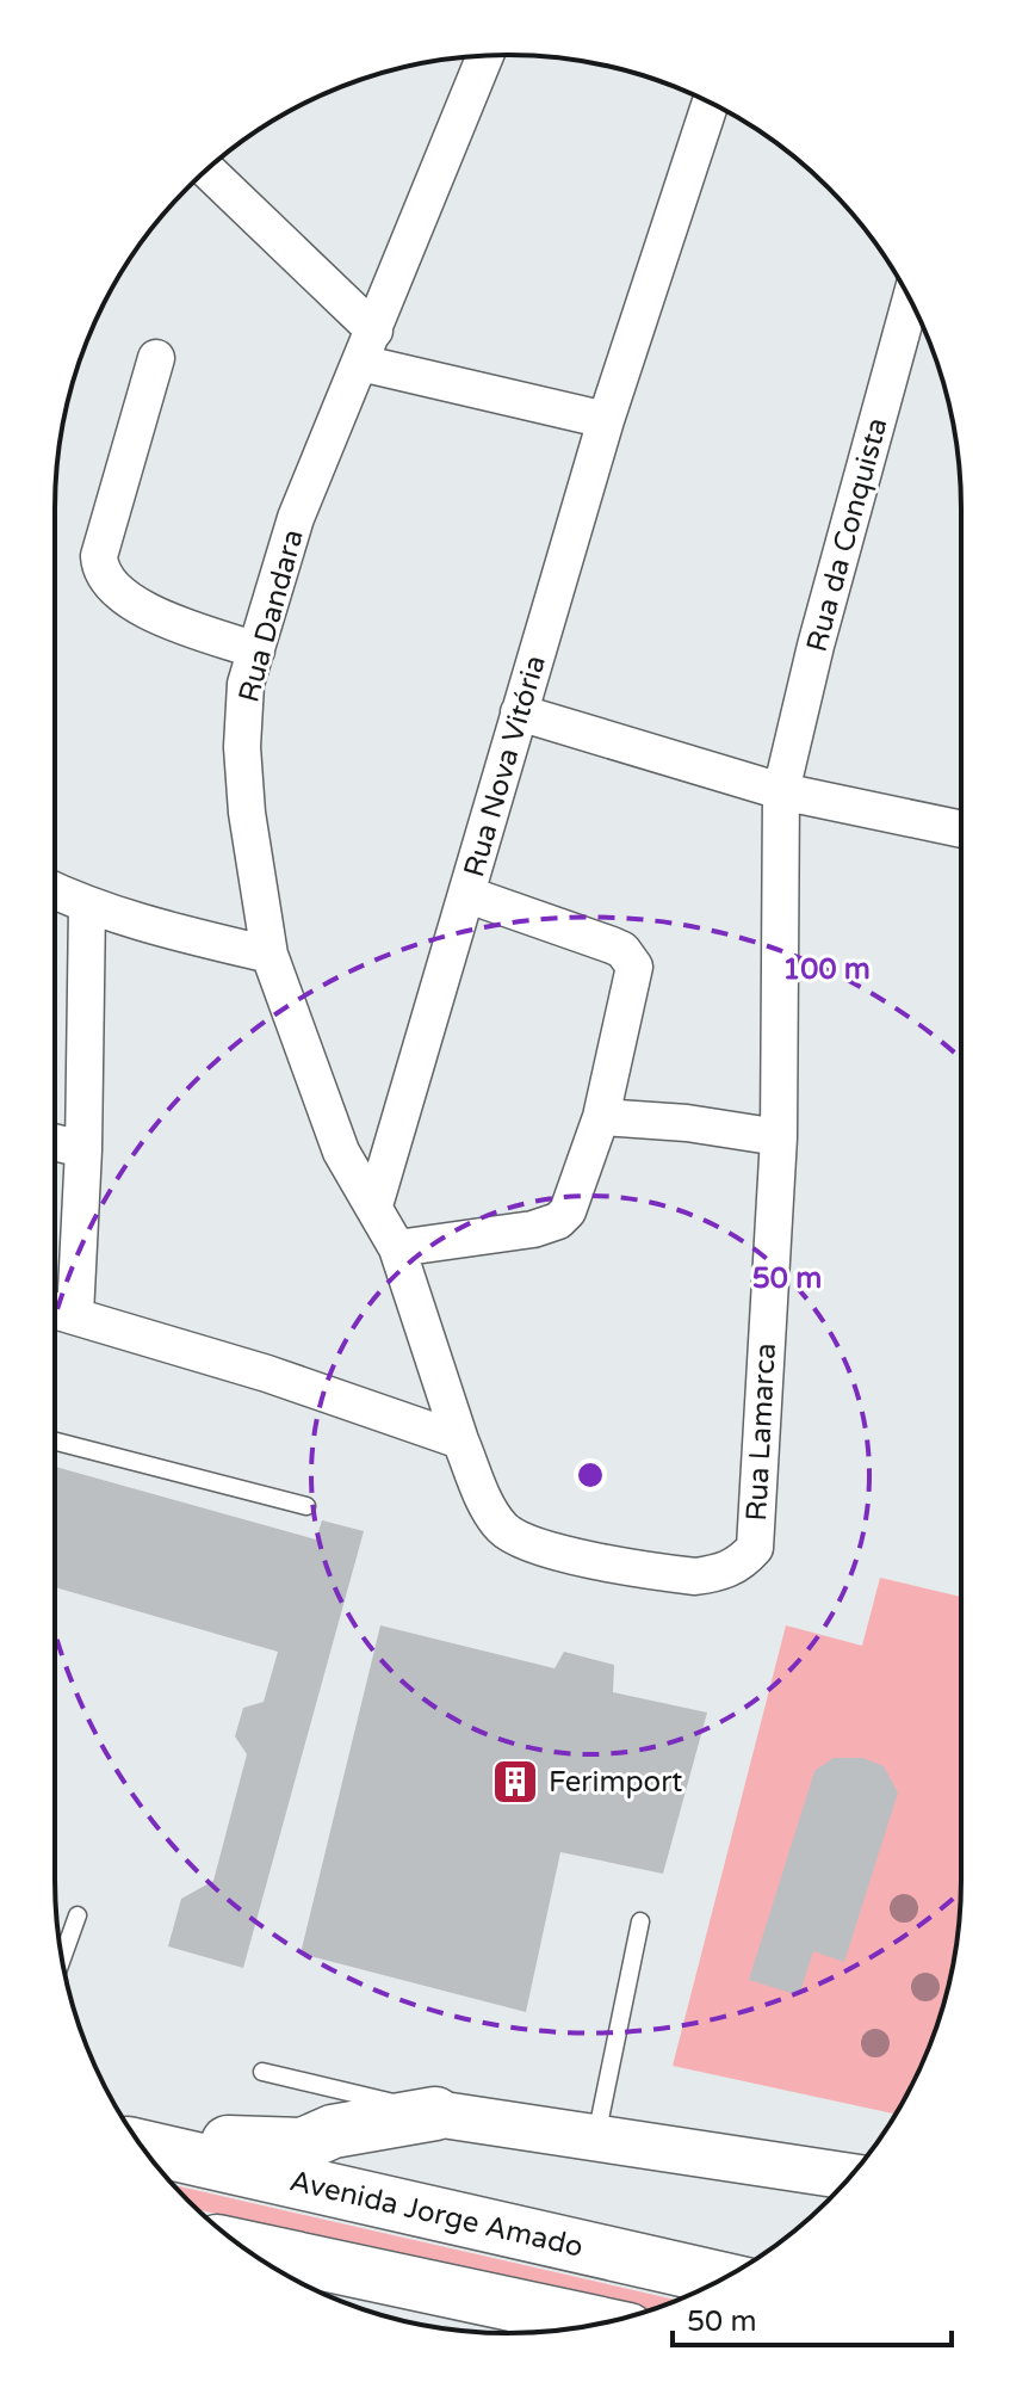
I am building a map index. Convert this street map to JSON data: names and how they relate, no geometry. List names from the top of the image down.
{
  "streets": {
    "main road": ["Avenida Jorge Amado"],
    "street": [
      "Rua da Conquista",
      "Rua Dandara",
      "Rua Nova Vitória",
      "Rua Lamarca"
    ]
  },
  "crossings": [
    ["Rua da Conquista", "Rua Lamarca"],
    ["Rua Dandara", "Rua Nova Vitória"]
  ],
  "places": {
    "building": ["Ferimport"]
  },
  "scale_bar": "50 m",
  "rings": ["100 m", "50 m"]
}
